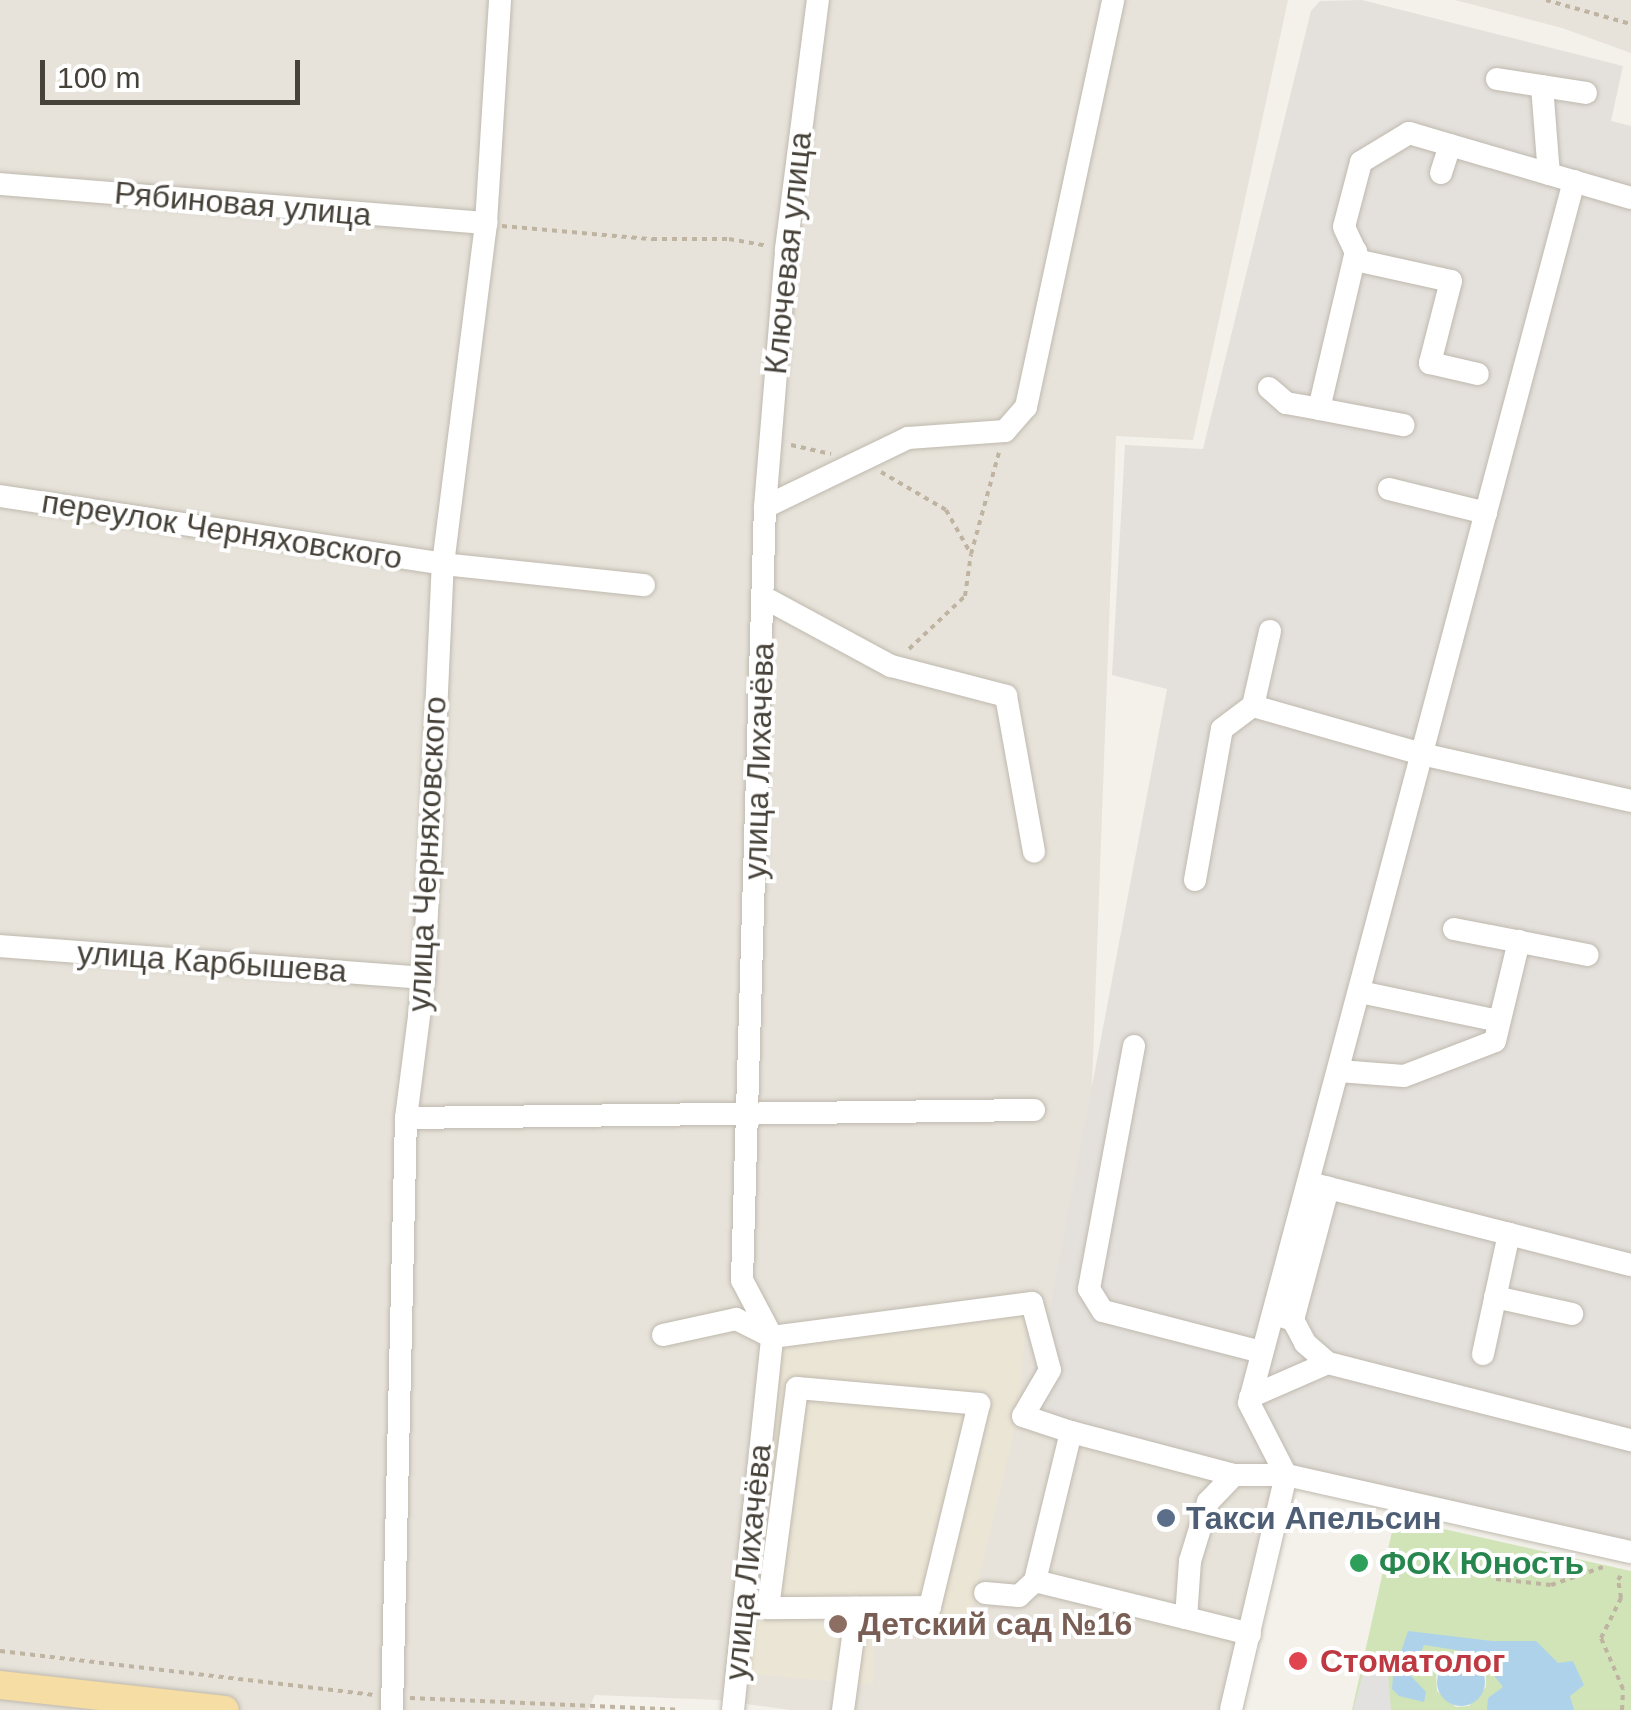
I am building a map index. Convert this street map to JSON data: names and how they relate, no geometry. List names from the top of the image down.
{
  "streets": {
    "street": [
      "Рябиновая улица",
      "Ключевая улица",
      "переулок Черняховского",
      "улица Лихачёва",
      "улица Черняховского",
      "улица Карбышева"
    ]
  },
  "crossings": [
    ["Рябиновая улица", "улица Черняховского"],
    ["Ключевая улица", "улица Лихачёва"],
    ["переулок Черняховского", "улица Черняховского"],
    ["улица Черняховского", "улица Карбышева"]
  ],
  "places": [
    "Такси Апельсин",
    "ФОК Юность",
    "Детский сад №16",
    "Стоматолог"
  ],
  "scale_bar": "100 m"
}
